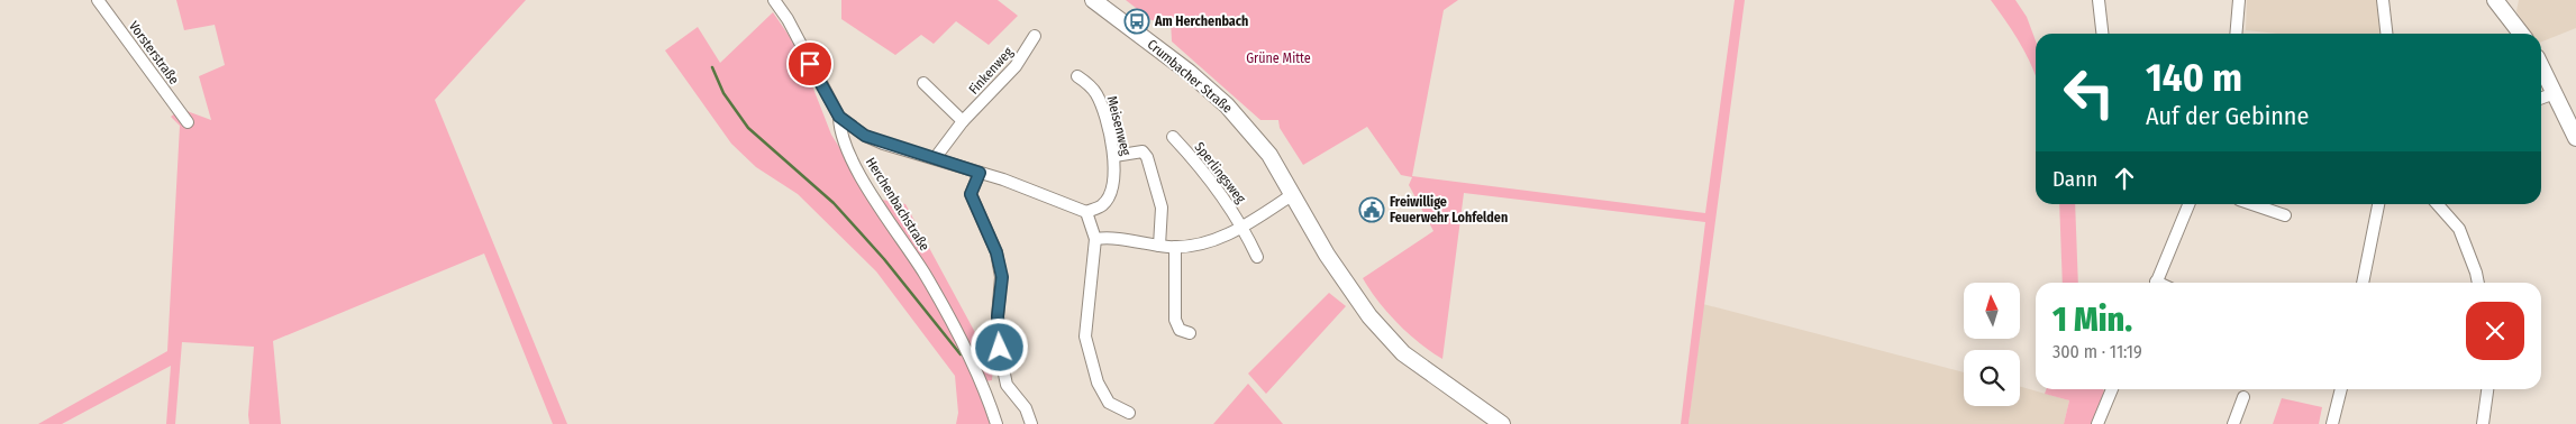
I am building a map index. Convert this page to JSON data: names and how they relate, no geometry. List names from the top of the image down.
{
  "streets": {
    "main road": ["Crumbacher Straße"],
    "street": [
      "Vorsterstraße",
      "Finkenweg",
      "Meisenweg",
      "Sperlingsweg",
      "Herchenbachstraße"
    ]
  },
  "parks": ["Grüne Mitte"],
  "places": {
    "bus stop": ["Am Herchenbach"],
    "public building": ["Freiwillige Feuerwehr Lohfelden"]
  },
  "north": "top",
  "page": {
    "turn": ["140 m", "Auf der Gebinne"],
    "then": "Dann",
    "heading": ["1 Min.", "300 m · 11:19"]
  }
}
